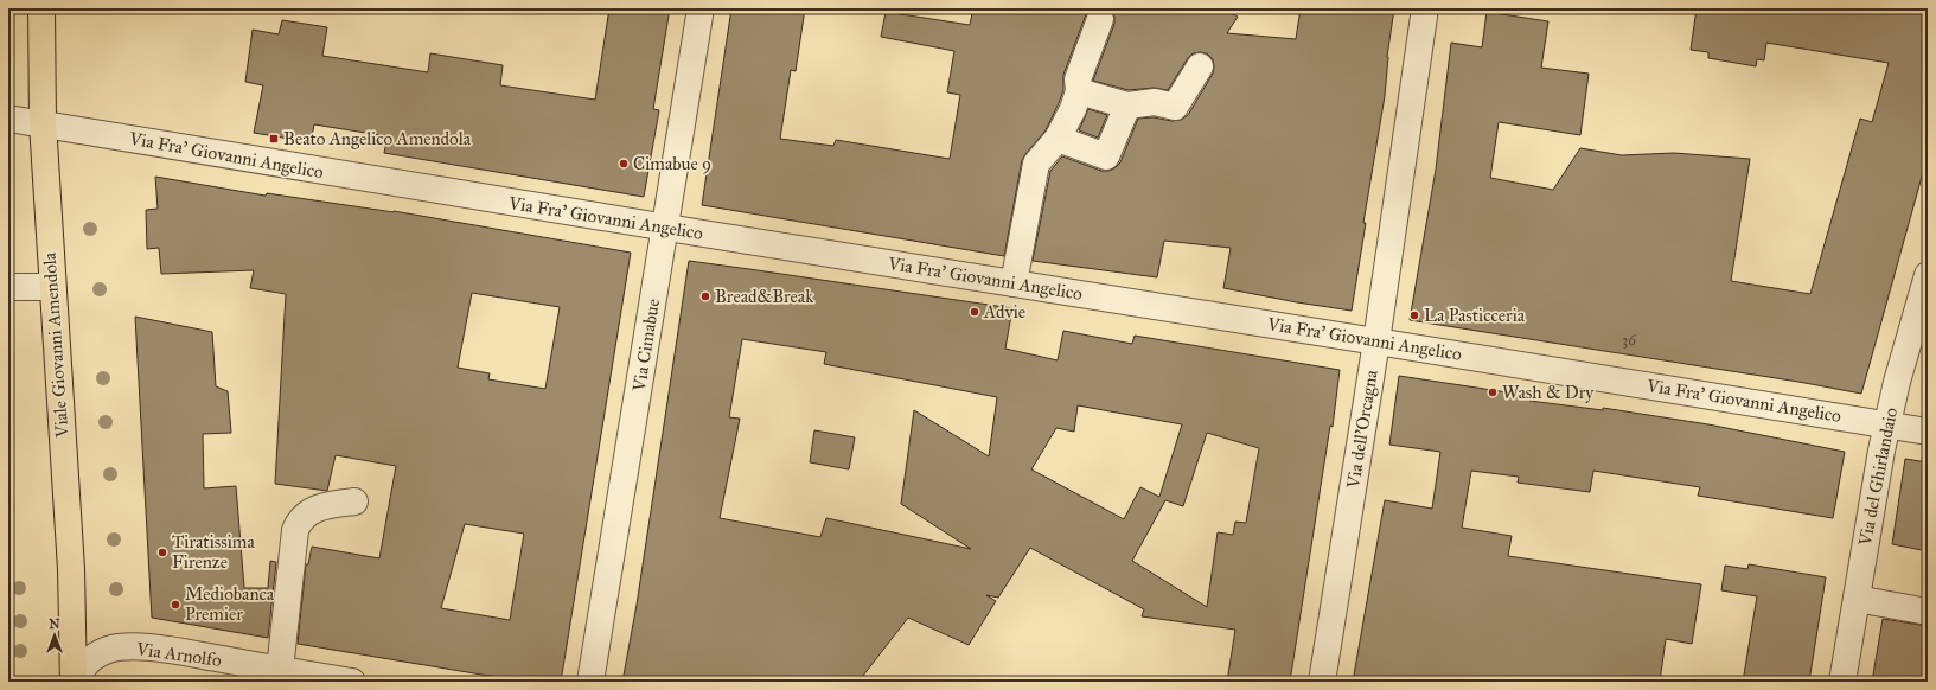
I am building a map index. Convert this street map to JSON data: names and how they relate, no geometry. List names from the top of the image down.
{
  "streets": {
    "main road": ["Viale Giovanni Amendola"],
    "street": [
      "Via Fra' Giovanni Angelico",
      "Via Cimabue",
      "Via dell'Orcagna",
      "Via del Ghirlandaio",
      "Via Arnolfo"
    ]
  },
  "crossings": [
    ["Via Fra' Giovanni Angelico", "Viale Giovanni Amendola"],
    ["Via Fra' Giovanni Angelico", "Via Cimabue"],
    ["Via Fra' Giovanni Angelico", "Via dell'Orcagna"],
    ["Via Fra' Giovanni Angelico", "Via del Ghirlandaio"]
  ],
  "places": {
    "transit": ["Beato Angelico Amendola"],
    "other": [
      "Cimabue 9",
      "Bread&Break",
      "Advie",
      "La Pasticceria",
      "Wash & Dry",
      "Tiratissima Firenze",
      "Mediobanca Premier"
    ]
  },
  "house_numbers": ["36"],
  "north": "top"
}
